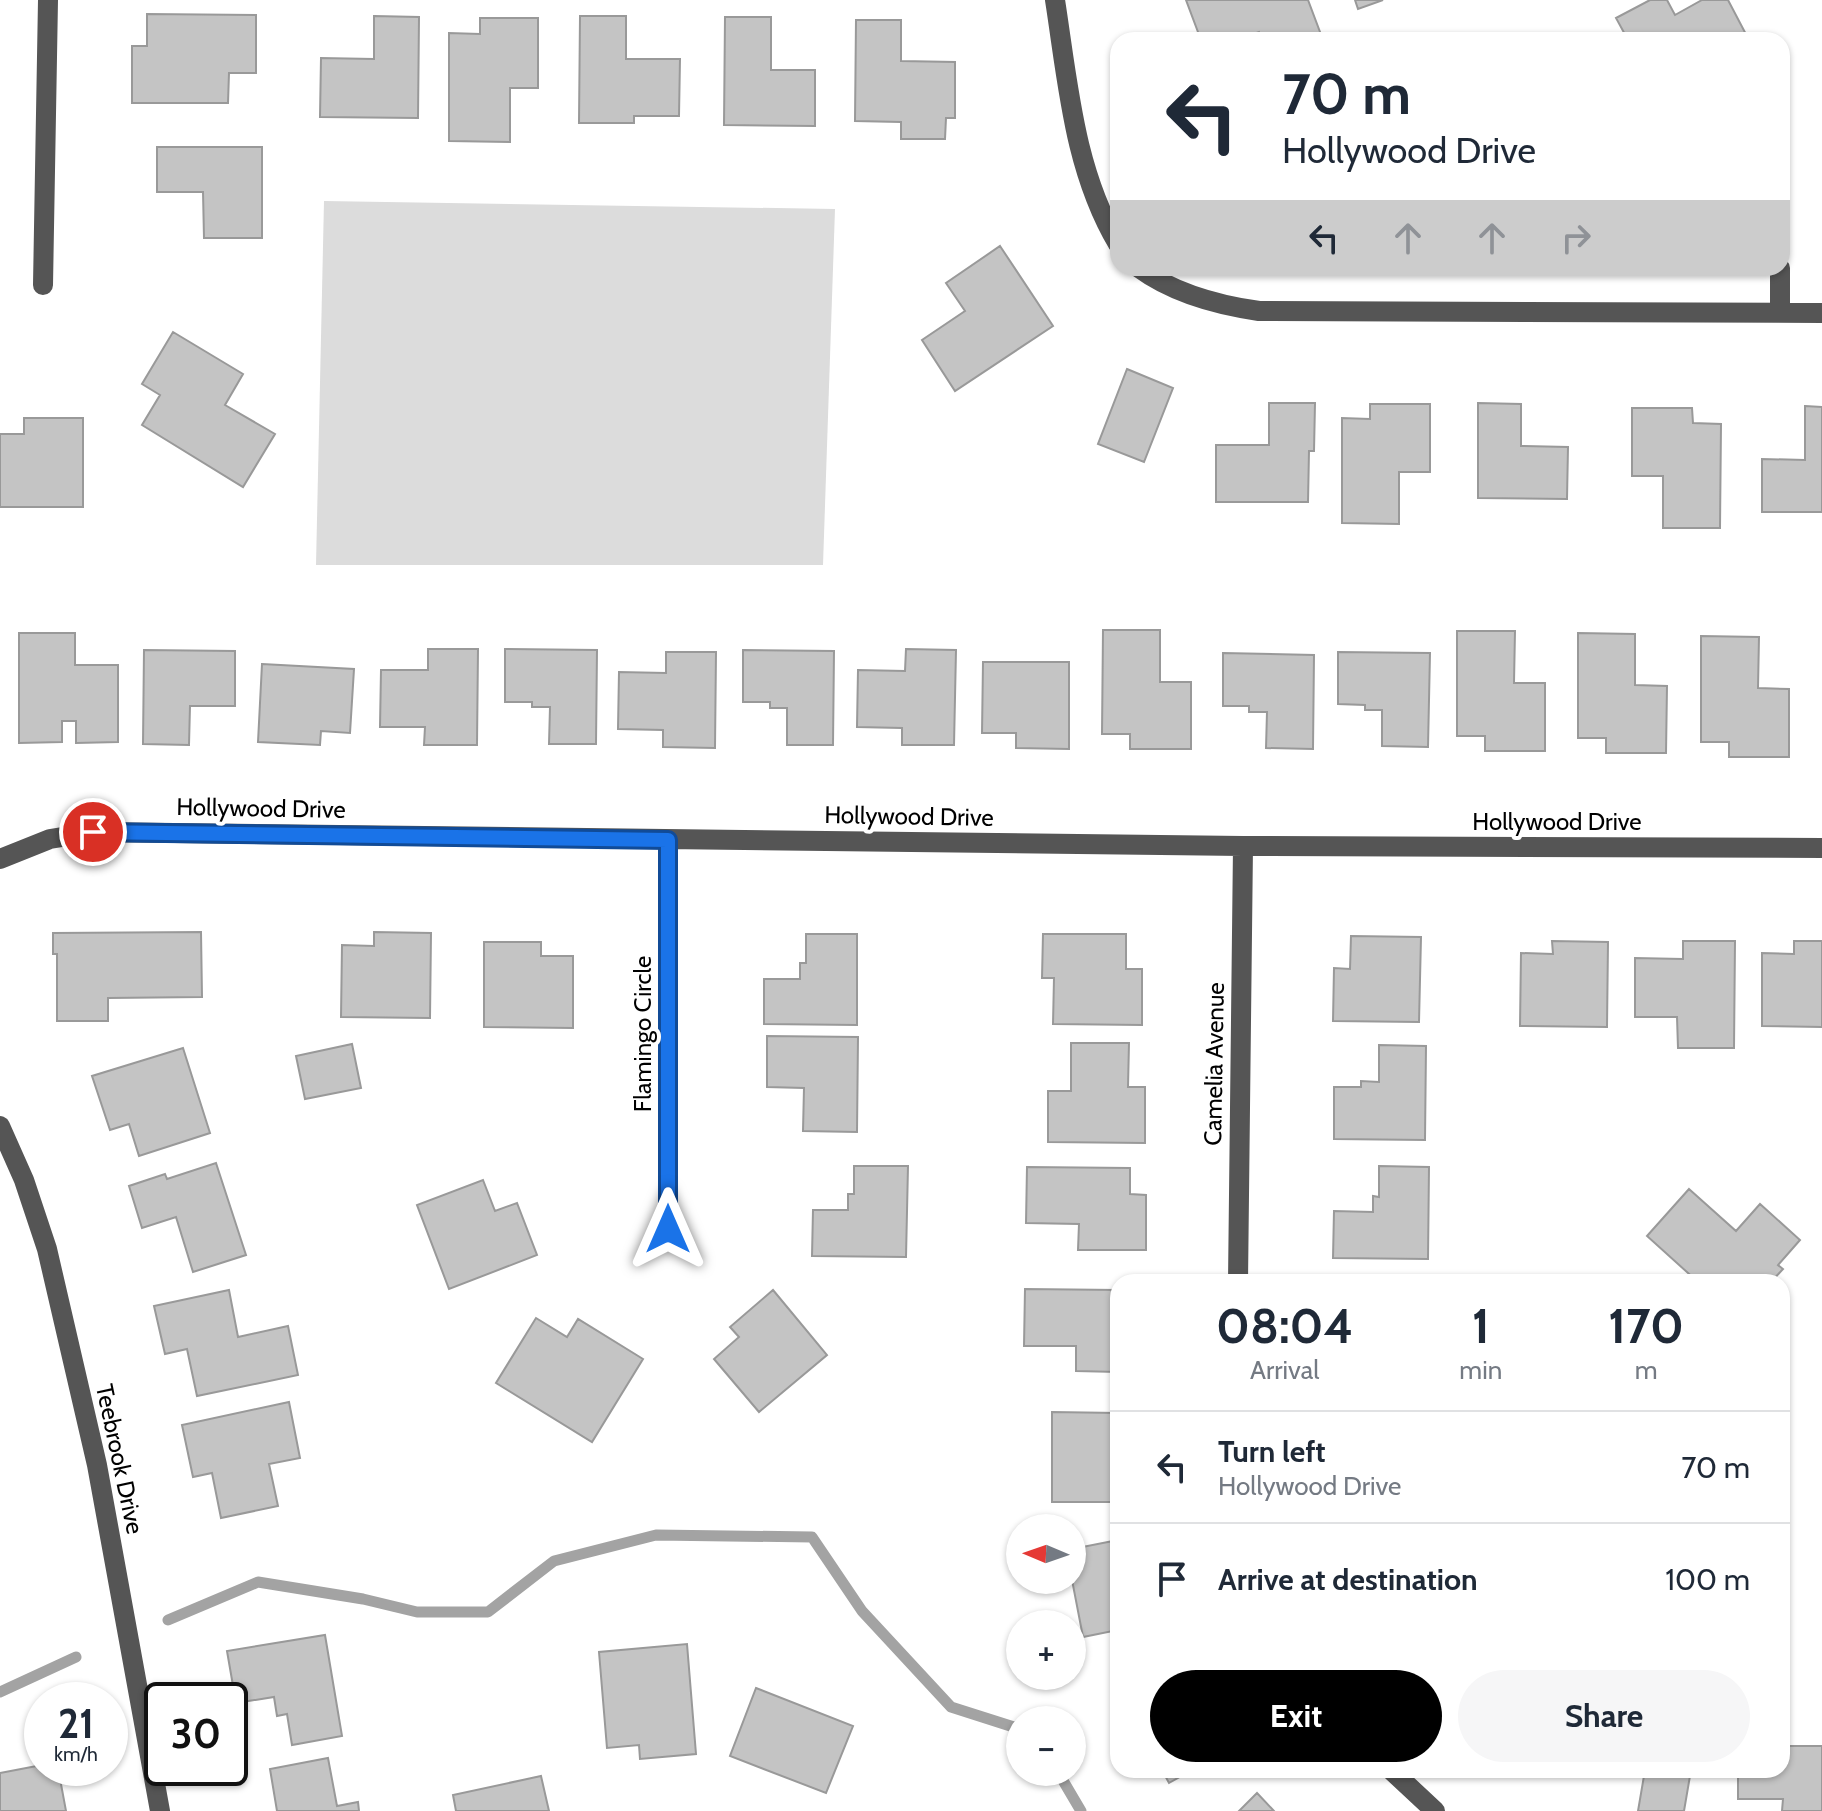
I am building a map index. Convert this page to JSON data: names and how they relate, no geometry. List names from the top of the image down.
{
  "streets": {
    "street": [
      "Hollywood Drive",
      "Flamingo Circle",
      "Camelia Avenue",
      "Teebrook Drive"
    ]
  },
  "crossings": [
    ["Hollywood Drive", "Flamingo Circle"],
    ["Hollywood Drive", "Camelia Avenue"]
  ],
  "north": "left",
  "page": {
    "turn": ["70 m", "Hollywood Drive"],
    "eta": [
      "08:04",
      "Arrival",
      "1",
      "min",
      "170",
      "m"
    ],
    "list": [
      {
        "name": "Turn left",
        "note": "Hollywood Drive",
        "value": "70 m"
      },
      {
        "name": "Arrive at destination",
        "value": "100 m"
      }
    ],
    "map_buttons": ["+", "−"],
    "buttons": ["Exit", "Share"],
    "speed": "21 km/h",
    "limit": "30"
  }
}
